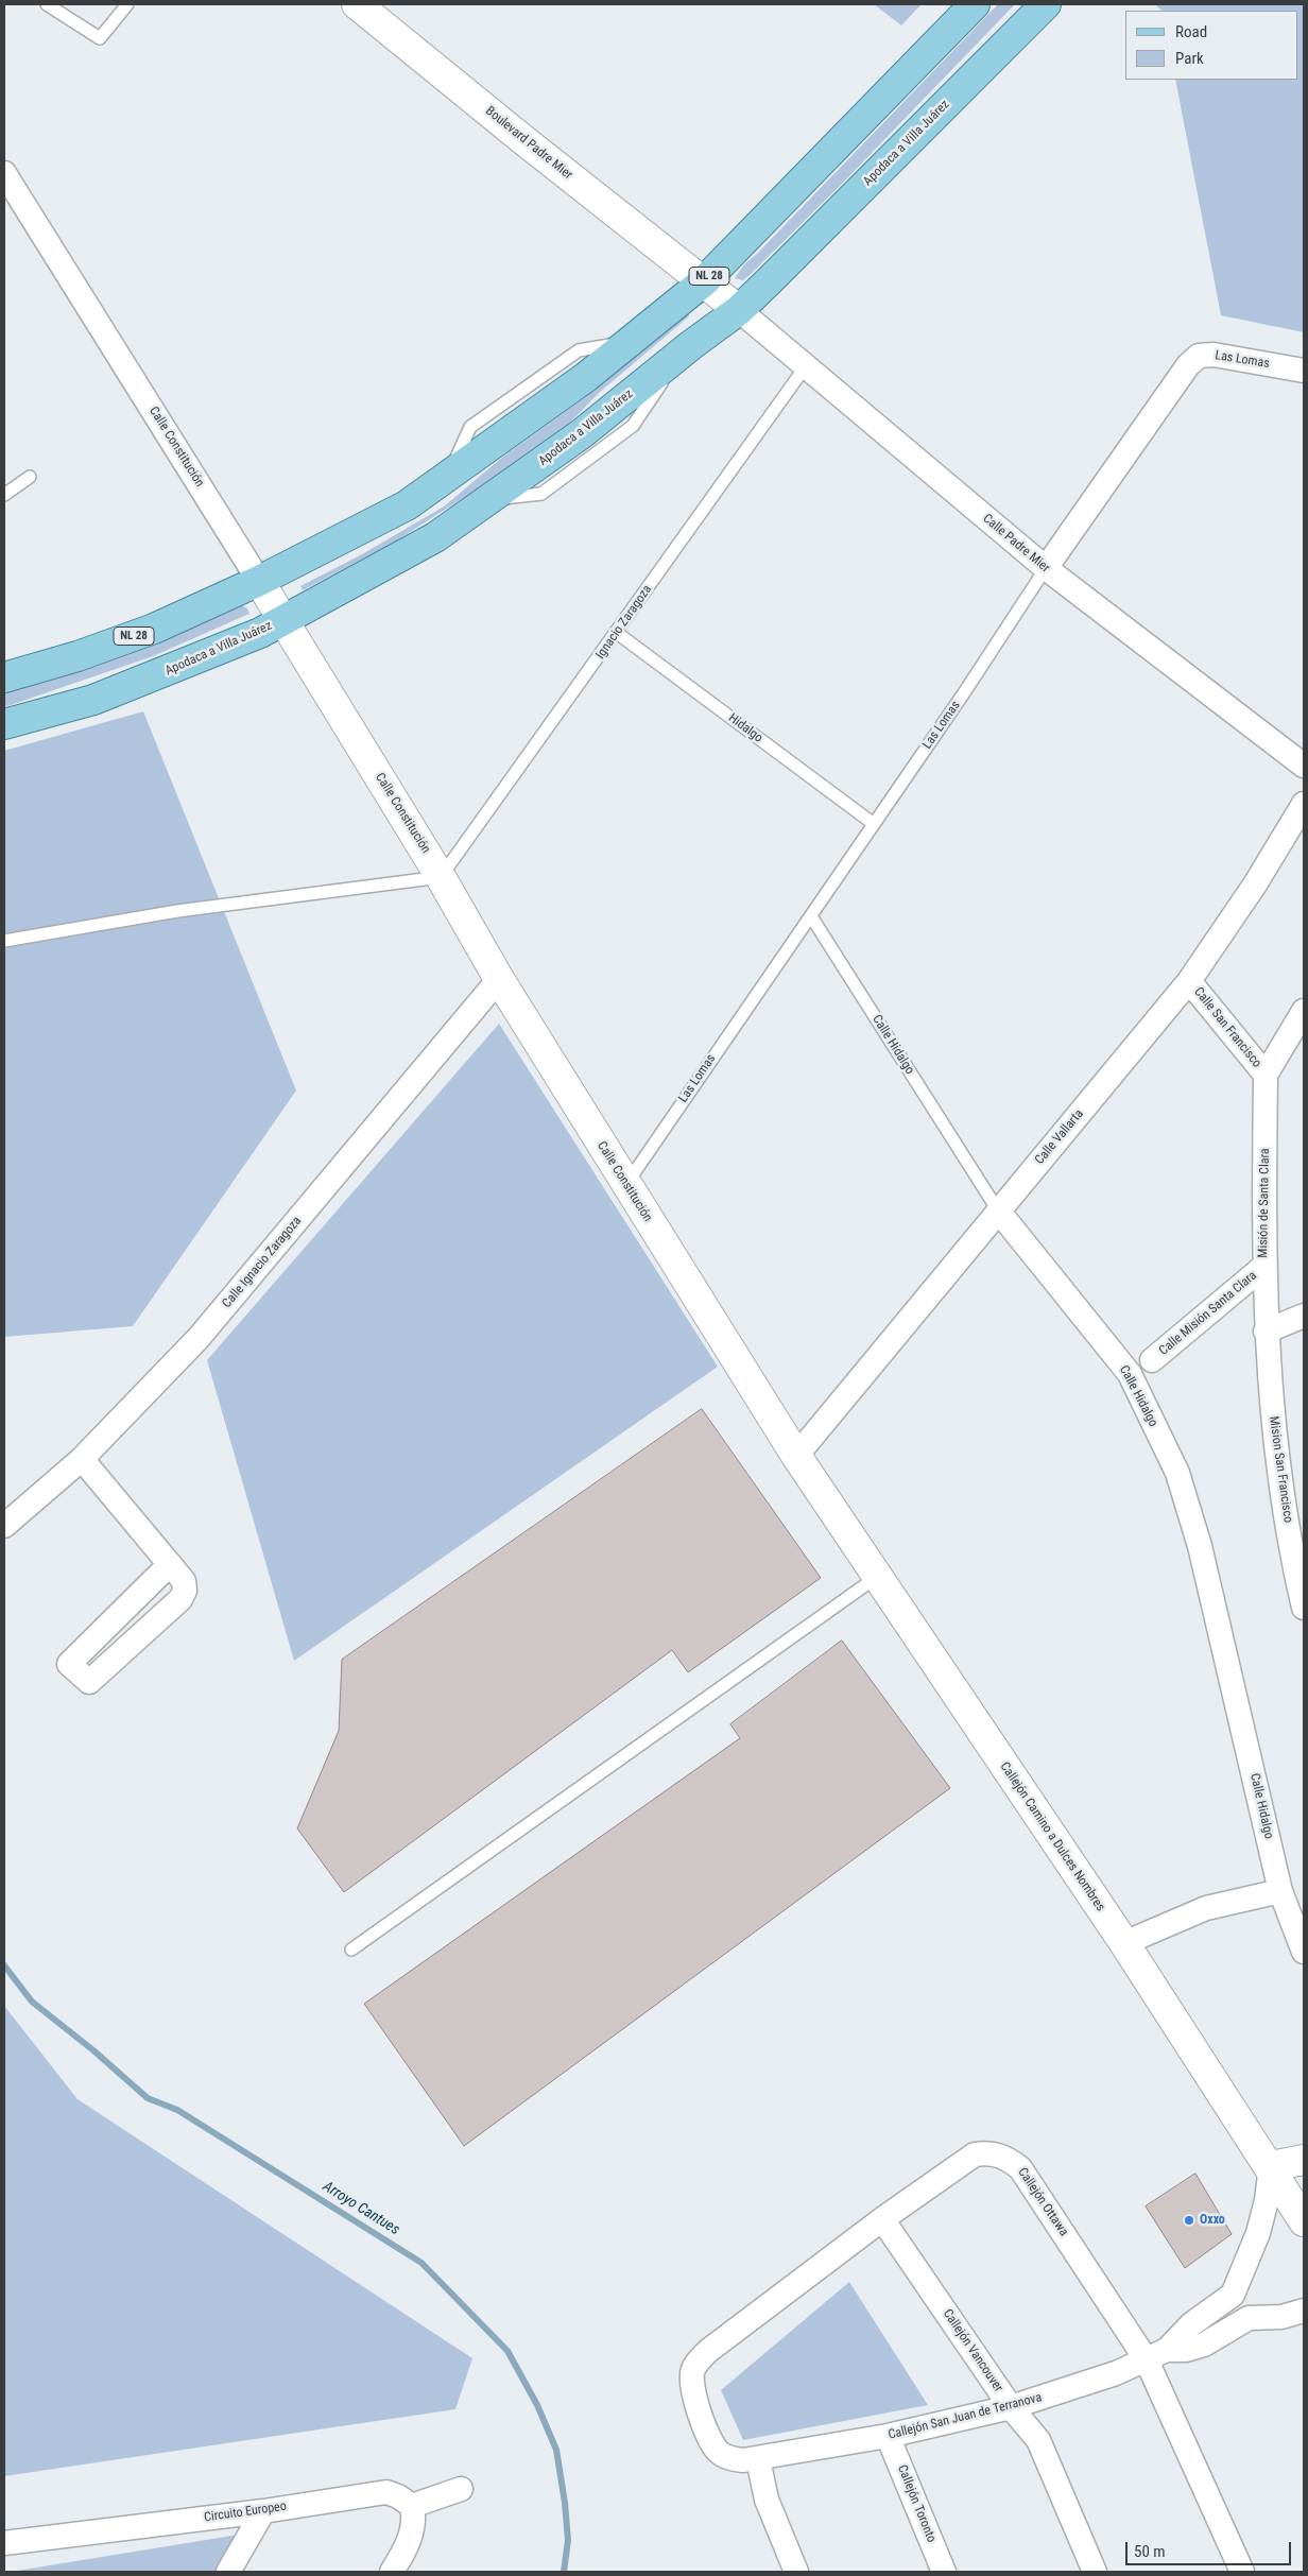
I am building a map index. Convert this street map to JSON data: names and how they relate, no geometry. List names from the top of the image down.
{
  "streets": {
    "main road": [
      "Boulevard Padre Mier",
      "Apodaca a Villa Juárez",
      "NL 28",
      "Calle Constitución",
      "Callejón Camino a Dulces Nombres"
    ],
    "street": [
      "Las Lomas",
      "Calle Padre Mier",
      "Calle San Francisco",
      "Calle Hidalgo",
      "Calle Vallarta",
      "Misión de Santa Clara",
      "Calle Ignacio Zaragoza",
      "Calle Misión Santa Clara",
      "Mision San Francisco",
      "Callejón Ottawa",
      "Callejón Vancouver",
      "Callejón San Juan de Terranova",
      "Callejón Toronto",
      "Circuito Europeo"
    ],
    "lane": ["Ignacio Zaragoza", "Hidalgo"]
  },
  "crossings": [
    ["Boulevard Padre Mier", "Apodaca a Villa Juárez"],
    ["Boulevard Padre Mier", "NL 28"],
    ["Boulevard Padre Mier", "Calle Padre Mier"],
    ["Apodaca a Villa Juárez", "Calle Constitución"],
    ["Apodaca a Villa Juárez", "Calle Padre Mier"],
    ["NL 28", "Calle Constitución"],
    ["Las Lomas", "Calle Constitución"],
    ["Las Lomas", "Calle Padre Mier"],
    ["Las Lomas", "Hidalgo"],
    ["Las Lomas", "Calle Hidalgo"],
    ["Calle Constitución", "Ignacio Zaragoza"],
    ["Calle Constitución", "Calle Vallarta"],
    ["Calle Constitución", "Calle Ignacio Zaragoza"],
    ["Calle Constitución", "Callejón Camino a Dulces Nombres"],
    ["Calle Padre Mier", "Ignacio Zaragoza"],
    ["Ignacio Zaragoza", "Hidalgo"],
    ["Calle San Francisco", "Calle Vallarta"],
    ["Calle San Francisco", "Misión de Santa Clara"],
    ["Calle Hidalgo", "Calle Vallarta"],
    ["Calle Vallarta", "Callejón Camino a Dulces Nombres"],
    ["Misión de Santa Clara", "Calle Misión Santa Clara"],
    ["Misión de Santa Clara", "Mision San Francisco"],
    ["Callejón Ottawa", "Callejón Vancouver"],
    ["Callejón Ottawa", "Callejón San Juan de Terranova"],
    ["Callejón Vancouver", "Callejón San Juan de Terranova"],
    ["Callejón San Juan de Terranova", "Callejón Toronto"]
  ],
  "water": ["Arroyo Cantues"],
  "places": ["Oxxo"],
  "legend": ["Road", "Park"],
  "scale_bar": "50 m"
}
